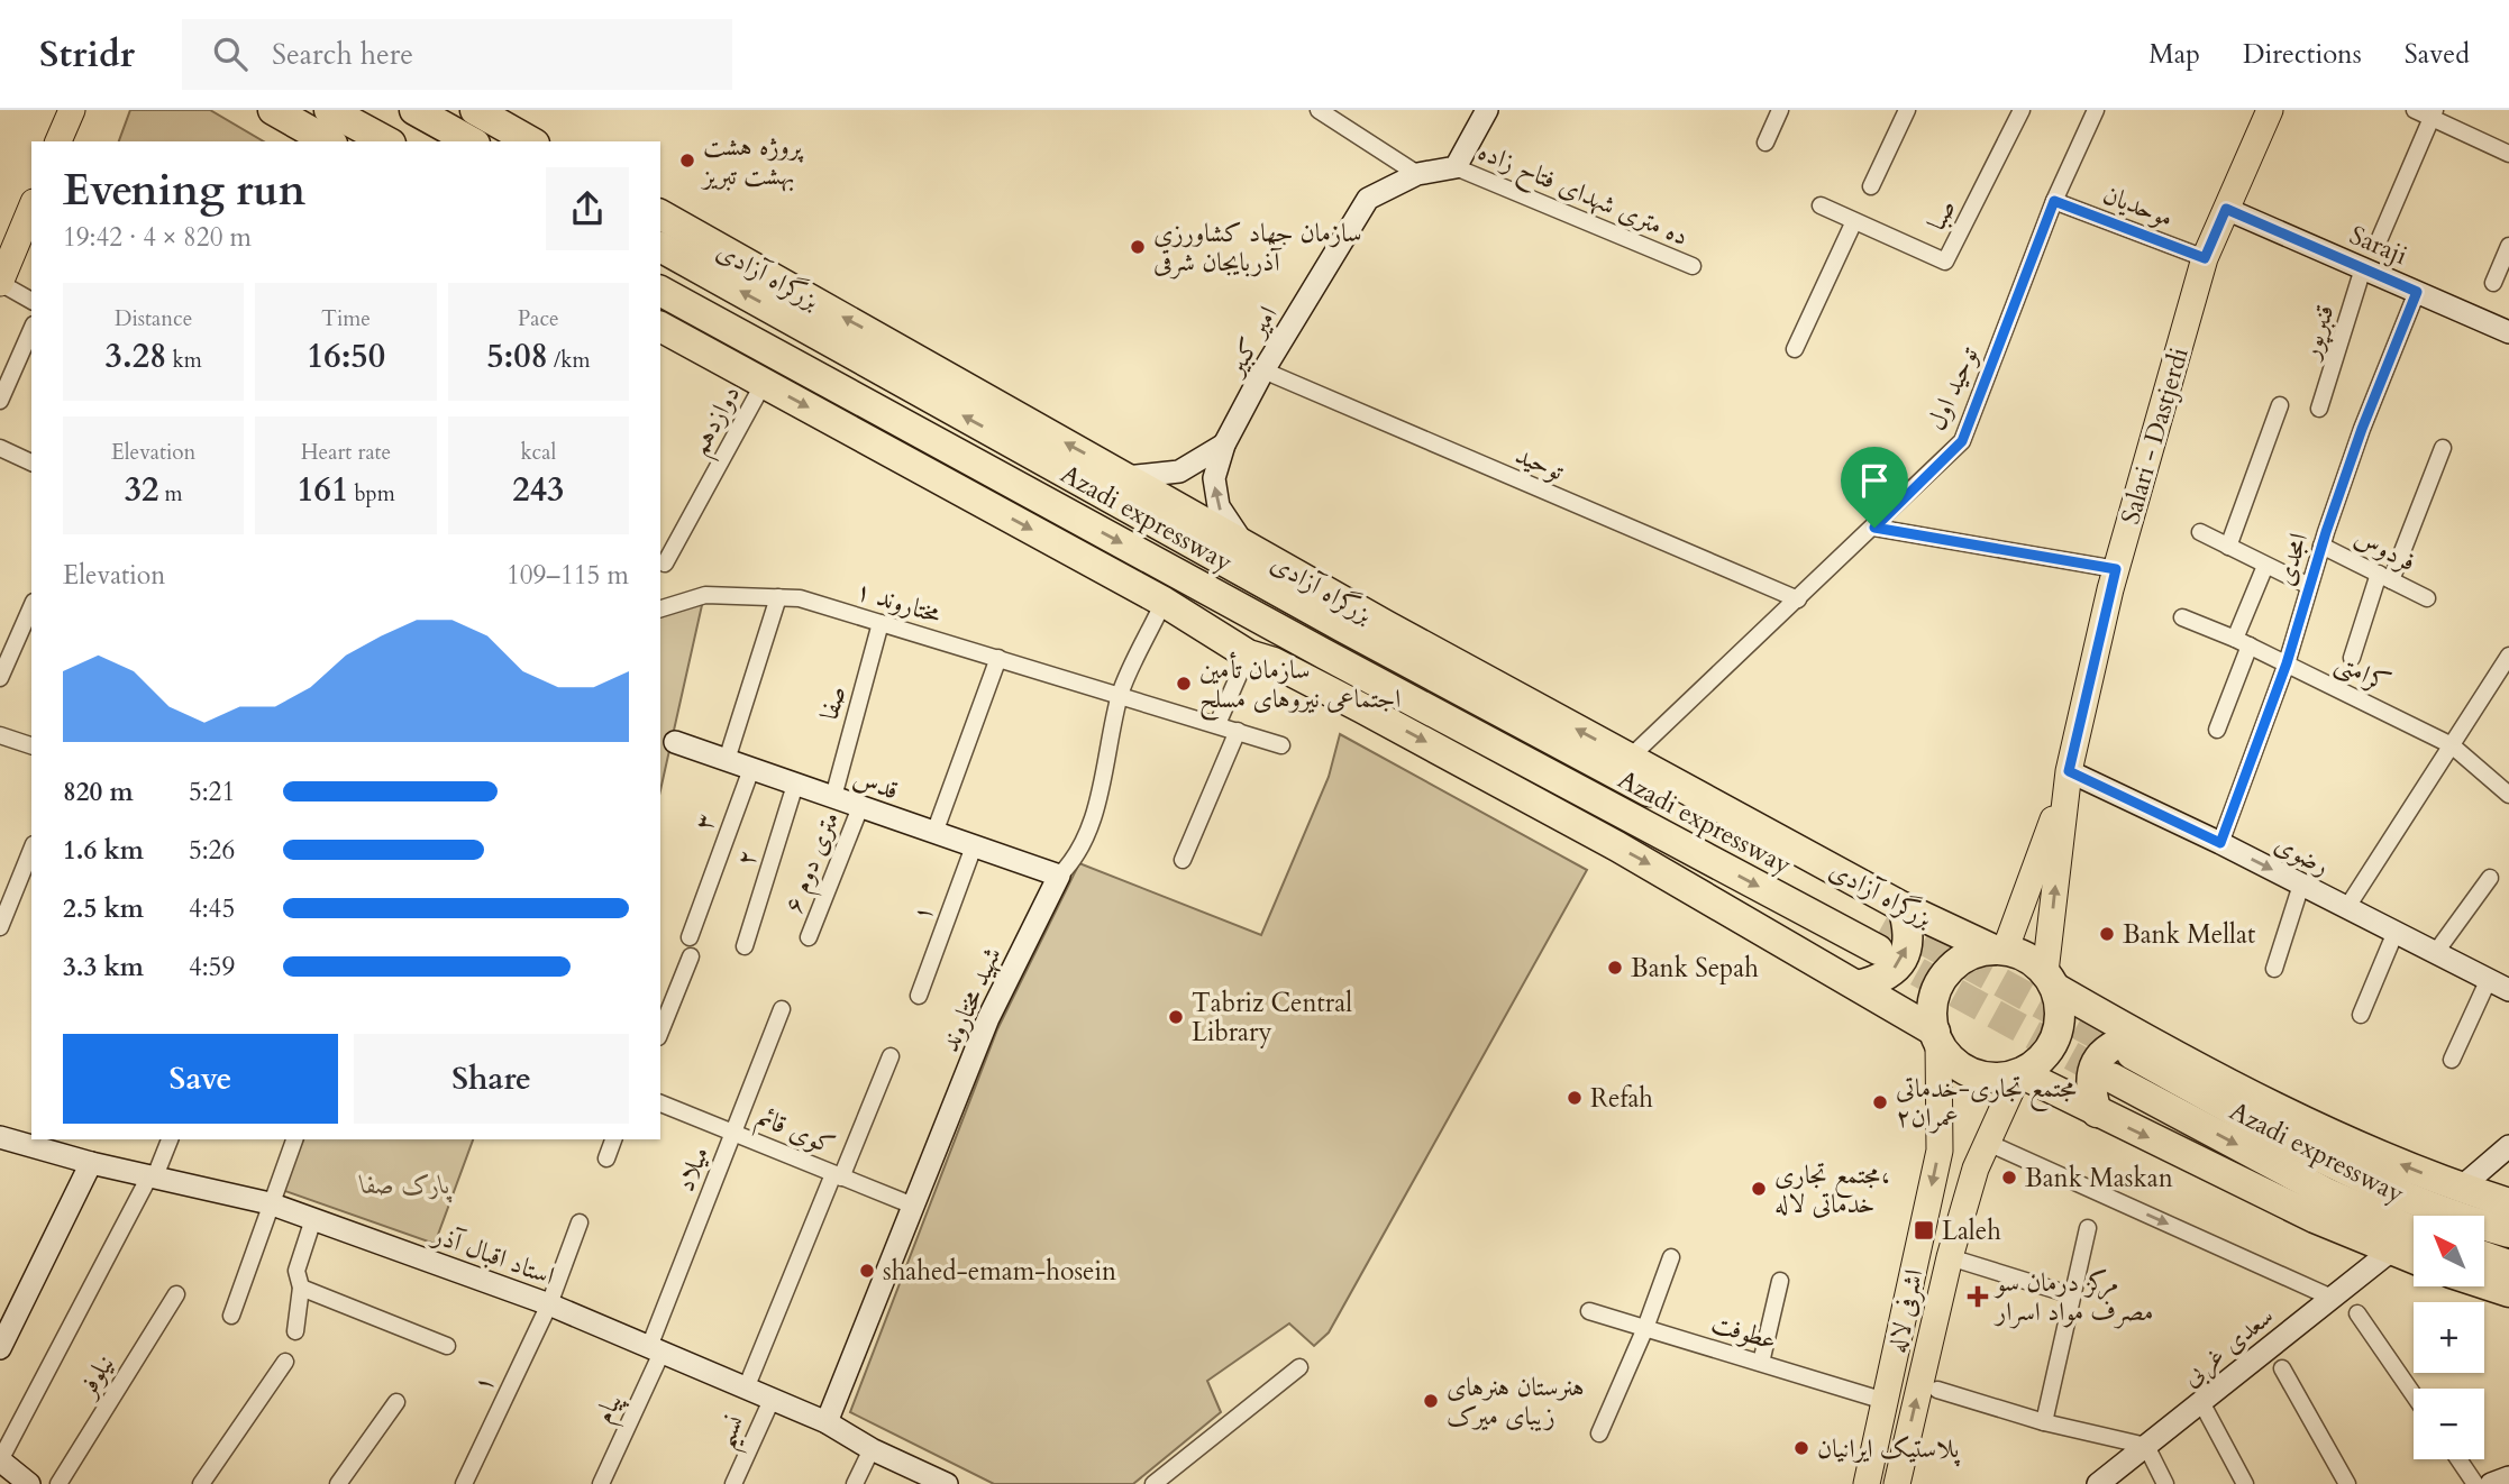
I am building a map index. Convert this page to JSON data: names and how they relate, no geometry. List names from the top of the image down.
{
  "streets": {
    "highway": ["بزرگراه آزادی", "Azadi expressway"],
    "main road": ["Salari - Dastjerdi", "اشرفی لاله"],
    "street": [
      "ده متری شهدای فتاح زاده",
      "موحدیان",
      "صبا",
      "Saraji",
      "قنبرپور",
      "امیر کبیر",
      "توحید اول",
      "دوازدهم",
      "توحید",
      "فردوس",
      "امجدی",
      "مختاروند ۱",
      "کرامتی",
      "صفا",
      "قدس",
      "۳",
      "رضوی",
      "۲",
      "۶ متری دوم",
      "۱",
      "شهید مختاروند",
      "کوی قائم",
      "میلاد",
      "استاد اقبال آذر",
      "عطوفت",
      "سعدی غربی",
      "نیلوفر",
      "پیام",
      "نسیم"
    ]
  },
  "crossings": [
    ["ده متری شهدای فتاح زاده", "امیر کبیر"],
    ["موحدیان", "توحید اول"],
    ["موحدیان", "Salari - Dastjerdi"],
    ["Saraji", "قنبرپور"],
    ["Saraji", "Salari - Dastjerdi"],
    ["Saraji", "امجدی"],
    ["بزرگراه آزادی", "امیر کبیر"],
    ["بزرگراه آزادی", "توحید اول"],
    ["بزرگراه آزادی", "Salari - Dastjerdi"],
    ["بزرگراه آزادی", "Azadi expressway"],
    ["بزرگراه آزادی", "اشرفی لاله"],
    ["امیر کبیر", "توحید"],
    ["توحید اول", "توحید"],
    ["Salari - Dastjerdi", "رضوی"],
    ["Salari - Dastjerdi", "اشرفی لاله"],
    ["فردوس", "امجدی"],
    ["امجدی", "کرامتی"],
    ["امجدی", "رضوی"],
    ["مختاروند ۱", "صفا"],
    ["مختاروند ۱", "شهید مختاروند"],
    ["صفا", "قدس"],
    ["قدس", "۳"],
    ["قدس", "۲"],
    ["قدس", "۶ متری دوم"],
    ["قدس", "۱"],
    ["قدس", "شهید مختاروند"],
    ["۱", "استاد اقبال آذر"],
    ["شهید مختاروند", "کوی قائم"],
    ["شهید مختاروند", "استاد اقبال آذر"],
    ["کوی قائم", "میلاد"],
    ["میلاد", "استاد اقبال آذر"],
    ["میلاد", "پیام"],
    ["استاد اقبال آذر", "پیام"],
    ["استاد اقبال آذر", "نسیم"],
    ["اشرفی لاله", "عطوفت"]
  ],
  "parks": ["پارک صفا"],
  "places": {
    "other": [
      "پروژه هشت بهشت تبریز",
      "سازمان جهاد کشاورزی آذربایجان شرقی",
      "سازمان تأمین اجتماعی نیروهای مسلح",
      "Bank Mellat",
      "Bank Sepah",
      "Tabriz Central Library",
      "Refah",
      "مجتمع تجاری-خدماتی عمران۲",
      "Bank Maskan",
      "مجتمع تجاری، خدماتی لاله",
      "shahed-emam-hosein",
      "هنرستان هنرهای زیبای میرک",
      "پلاستیک ایرانیان"
    ],
    "transit": ["Laleh"],
    "health": ["مرکز درمان سو مصرف مواد اسرار"]
  },
  "north": "top left",
  "page": {
    "header": "Stridr",
    "search": "Search here",
    "nav": ["Map", "Directions", "Saved"],
    "heading": ["Evening run", "19:42 · 4 × 820 m"],
    "stats": [
      ["Distance", "3.28 km"],
      ["Time", "16:50"],
      ["Pace", "5:08 /km"],
      ["Elevation", "32 m"],
      ["Heart rate", "161 bpm"],
      ["kcal", "243"]
    ],
    "chart": ["Elevation", "109–115 m"],
    "list": [
      {
        "name": "820 m",
        "note": "5:21"
      },
      {
        "name": "1.6 km",
        "note": "5:26"
      },
      {
        "name": "2.5 km",
        "note": "4:45"
      },
      {
        "name": "3.3 km",
        "note": "4:59"
      }
    ],
    "buttons": ["Save", "Share"],
    "map_buttons": ["+", "−"]
  }
}
